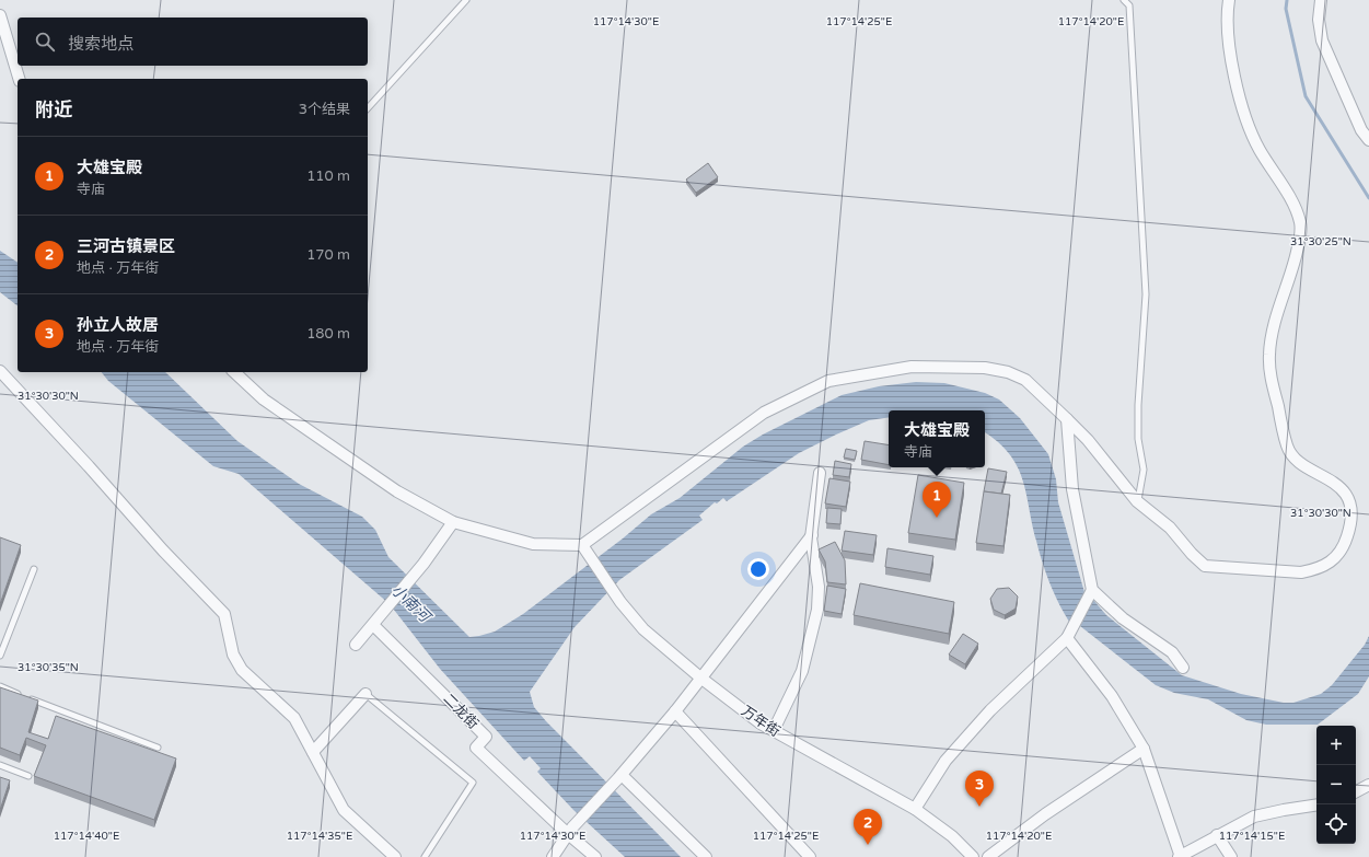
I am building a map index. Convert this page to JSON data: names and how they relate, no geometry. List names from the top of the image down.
{
  "streets": {
    "street": ["二龙街", "万年街"]
  },
  "water": ["小南河"],
  "page": {
    "search": "搜索地点",
    "heading": ["附近", "3个结果"],
    "list": [
      {
        "mark": "1",
        "name": "大雄宝殿",
        "note": "寺庙",
        "value": "110 m"
      },
      {
        "mark": "2",
        "name": "三河古镇景区",
        "note": "地点 · 万年街",
        "value": "170 m"
      },
      {
        "mark": "3",
        "name": "孙立人故居",
        "note": "地点 · 万年街",
        "value": "180 m"
      }
    ],
    "popup": ["大雄宝殿", "寺庙"],
    "pins": ["1", "3", "2"],
    "map_buttons": ["+", "−"]
  },
  "coordinates": [
    "117°14'30\"E",
    "117°14'25\"E",
    "117°14'20\"E",
    "31°30'25\"N",
    "31°30'30\"N",
    "31°30'35\"N",
    "117°14'40\"E",
    "117°14'35\"E",
    "117°14'15\"E"
  ]
}
